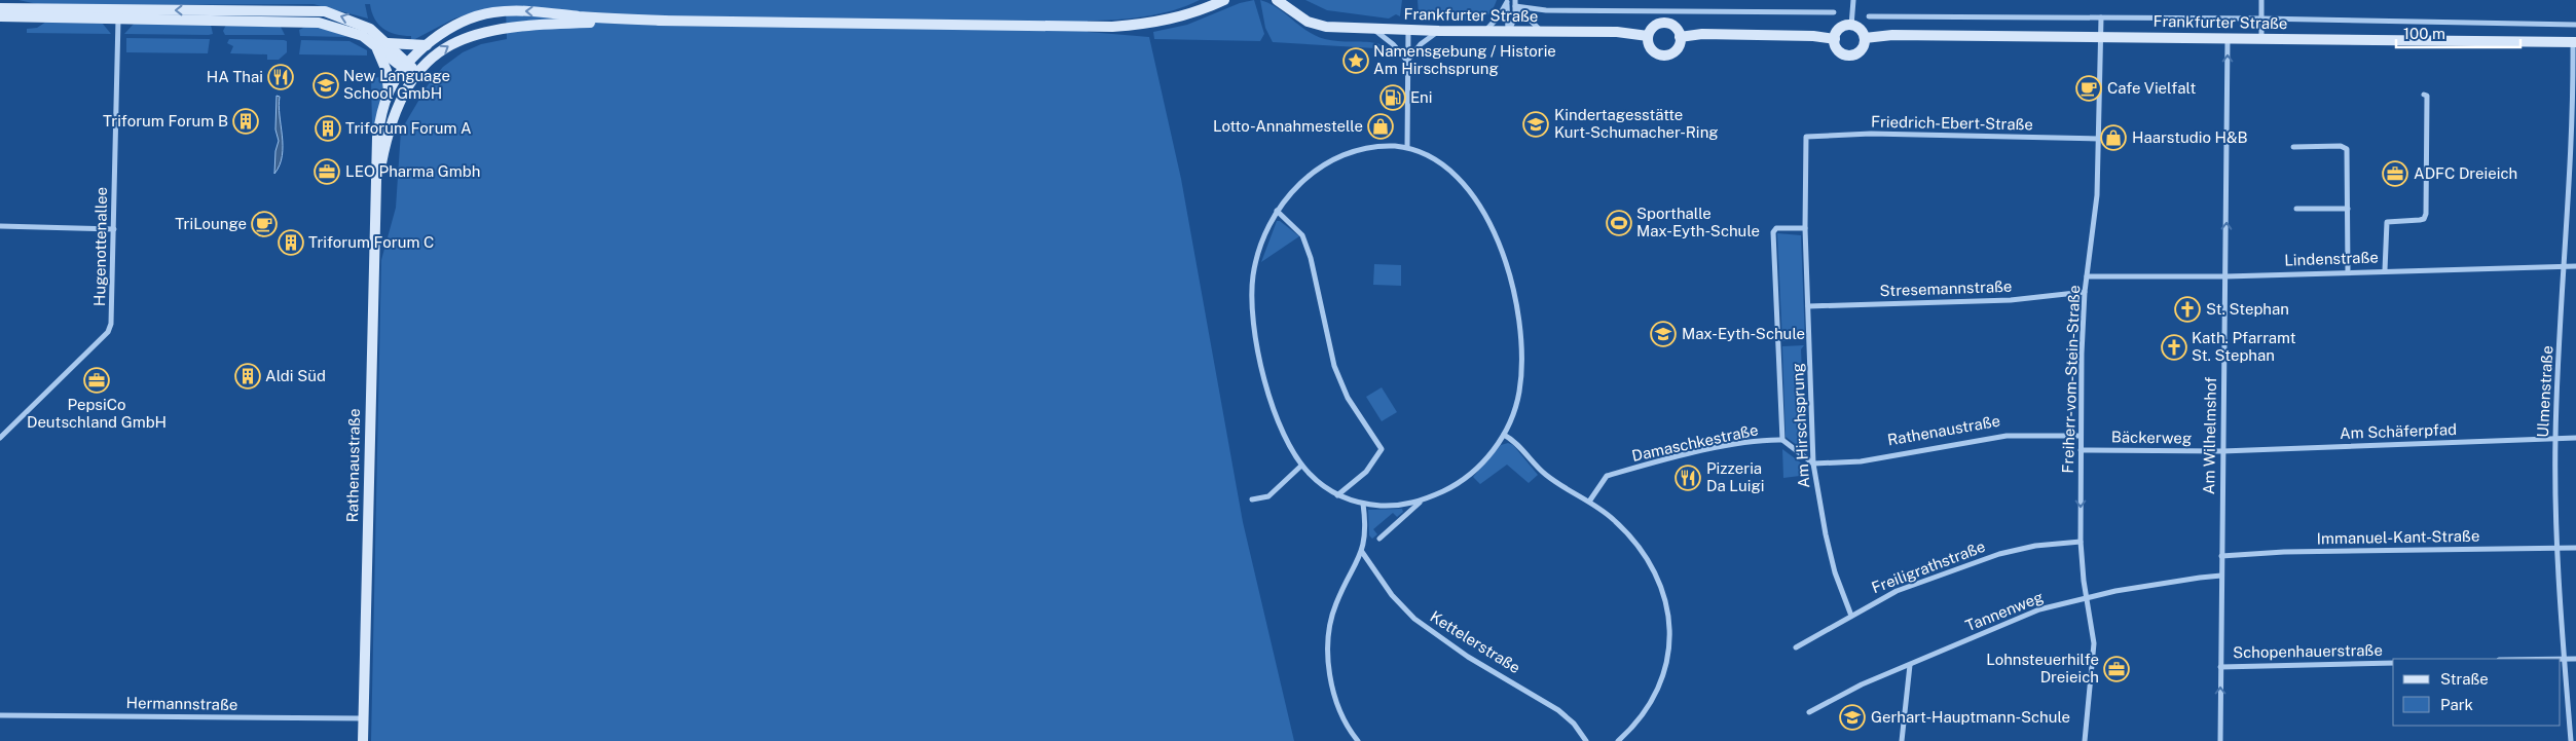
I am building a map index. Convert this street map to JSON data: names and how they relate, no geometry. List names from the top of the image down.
{
  "streets": {
    "street": [
      "Frankfurter Straße",
      "Friedrich-Ebert-Straße",
      "Hugenottenallee",
      "Lindenstraße",
      "Stresemannstraße",
      "Freiherr-vom-Stein-Straße",
      "Ulmenstraße",
      "Am Hirschsprung",
      "Rathenaustraße",
      "Am Schäferpfad",
      "Am Wilhelmshof",
      "Bäckerweg",
      "Damaschkestraße",
      "Immanuel-Kant-Straße",
      "Freiligrathstraße",
      "Tannenweg",
      "Kettelerstraße",
      "Schopenhauerstraße",
      "Hermannstraße"
    ]
  },
  "crossings": [
    ["Frankfurter Straße", "Freiherr-vom-Stein-Straße"],
    ["Frankfurter Straße", "Ulmenstraße"],
    ["Frankfurter Straße", "Am Wilhelmshof"],
    ["Friedrich-Ebert-Straße", "Freiherr-vom-Stein-Straße"],
    ["Friedrich-Ebert-Straße", "Am Hirschsprung"],
    ["Lindenstraße", "Freiherr-vom-Stein-Straße"],
    ["Lindenstraße", "Ulmenstraße"],
    ["Lindenstraße", "Am Wilhelmshof"],
    ["Stresemannstraße", "Freiherr-vom-Stein-Straße"],
    ["Stresemannstraße", "Am Hirschsprung"],
    ["Freiherr-vom-Stein-Straße", "Rathenaustraße"],
    ["Freiherr-vom-Stein-Straße", "Bäckerweg"],
    ["Freiherr-vom-Stein-Straße", "Freiligrathstraße"],
    ["Freiherr-vom-Stein-Straße", "Tannenweg"],
    ["Ulmenstraße", "Am Schäferpfad"],
    ["Ulmenstraße", "Immanuel-Kant-Straße"],
    ["Am Hirschsprung", "Rathenaustraße"],
    ["Am Hirschsprung", "Damaschkestraße"],
    ["Am Hirschsprung", "Freiligrathstraße"],
    ["Rathenaustraße", "Damaschkestraße"],
    ["Rathenaustraße", "Hermannstraße"],
    ["Am Schäferpfad", "Am Wilhelmshof"],
    ["Am Schäferpfad", "Bäckerweg"],
    ["Am Wilhelmshof", "Bäckerweg"],
    ["Am Wilhelmshof", "Immanuel-Kant-Straße"],
    ["Am Wilhelmshof", "Tannenweg"],
    ["Am Wilhelmshof", "Schopenhauerstraße"]
  ],
  "one_way": ["Am Wilhelmshof"],
  "places": {
    "place": ["Namensgebung / Historie Am Hirschsprung"],
    "restaurant": ["HA Thai", "Pizzeria Da Luigi"],
    "school or university": [
      "New Language School GmbH",
      "Kindertagesstätte Kurt-Schumacher-Ring",
      "Max-Eyth-Schule",
      "Gerhart-Hauptmann-Schule"
    ],
    "cafe": ["Cafe Vielfalt", "TriLounge"],
    "fuel station": ["Eni"],
    "building": [
      "Triforum Forum B",
      "Triforum Forum A",
      "Triforum Forum C",
      "Aldi Süd"
    ],
    "shop": ["Lotto-Annahmestelle", "Haarstudio H&B"],
    "office": [
      "LEO Pharma Gmbh",
      "ADFC Dreieich",
      "PepsiCo Deutschland GmbH",
      "Lohnsteuerhilfe Dreieich"
    ],
    "sports": ["Sporthalle Max-Eyth-Schule"],
    "church": ["St. Stephan", "Kath. Pfarramt St. Stephan"]
  },
  "legend": ["Straße", "Park"],
  "scale_bar": "100 m"
}
